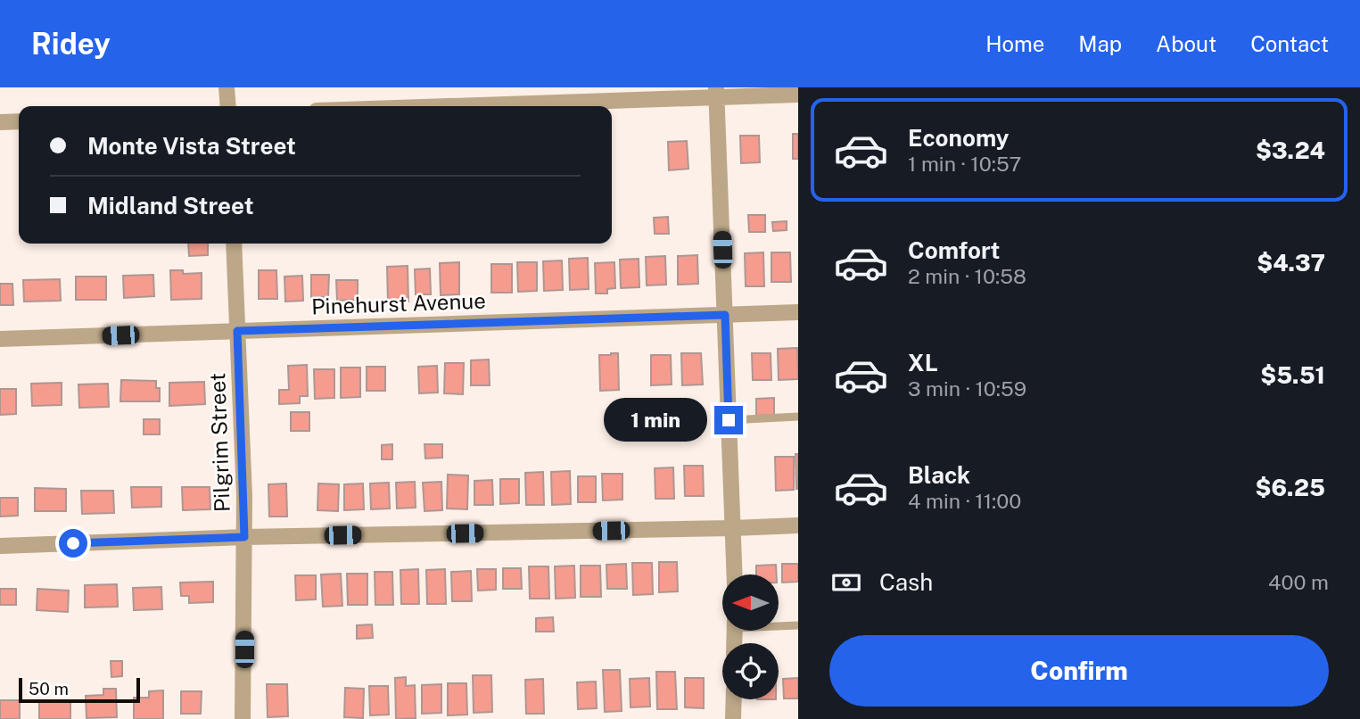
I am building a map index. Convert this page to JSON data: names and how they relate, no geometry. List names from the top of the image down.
{
  "streets": {
    "street": ["Pinehurst Avenue", "Pilgrim Street"]
  },
  "crossings": [
    ["Pinehurst Avenue", "Pilgrim Street"]
  ],
  "scale_bar": "50 m",
  "north": "left",
  "page": {
    "header": "Ridey",
    "nav": [
      "Home",
      "Map",
      "About",
      "Contact"
    ],
    "list": [
      {
        "name": "Economy",
        "note": "1 min · 10:57",
        "value": "$3.24"
      },
      {
        "name": "Comfort",
        "note": "2 min · 10:58",
        "value": "$4.37"
      },
      {
        "name": "XL",
        "note": "3 min · 10:59",
        "value": "$5.51"
      },
      {
        "name": "Black",
        "note": "4 min · 11:00",
        "value": "$6.25"
      }
    ],
    "banner": ["Monte Vista Street", "Midland Street"],
    "bubble": "1 min",
    "pay": ["Cash", "400 m"],
    "buttons": "Confirm",
    "scale": "50 m"
  }
}
